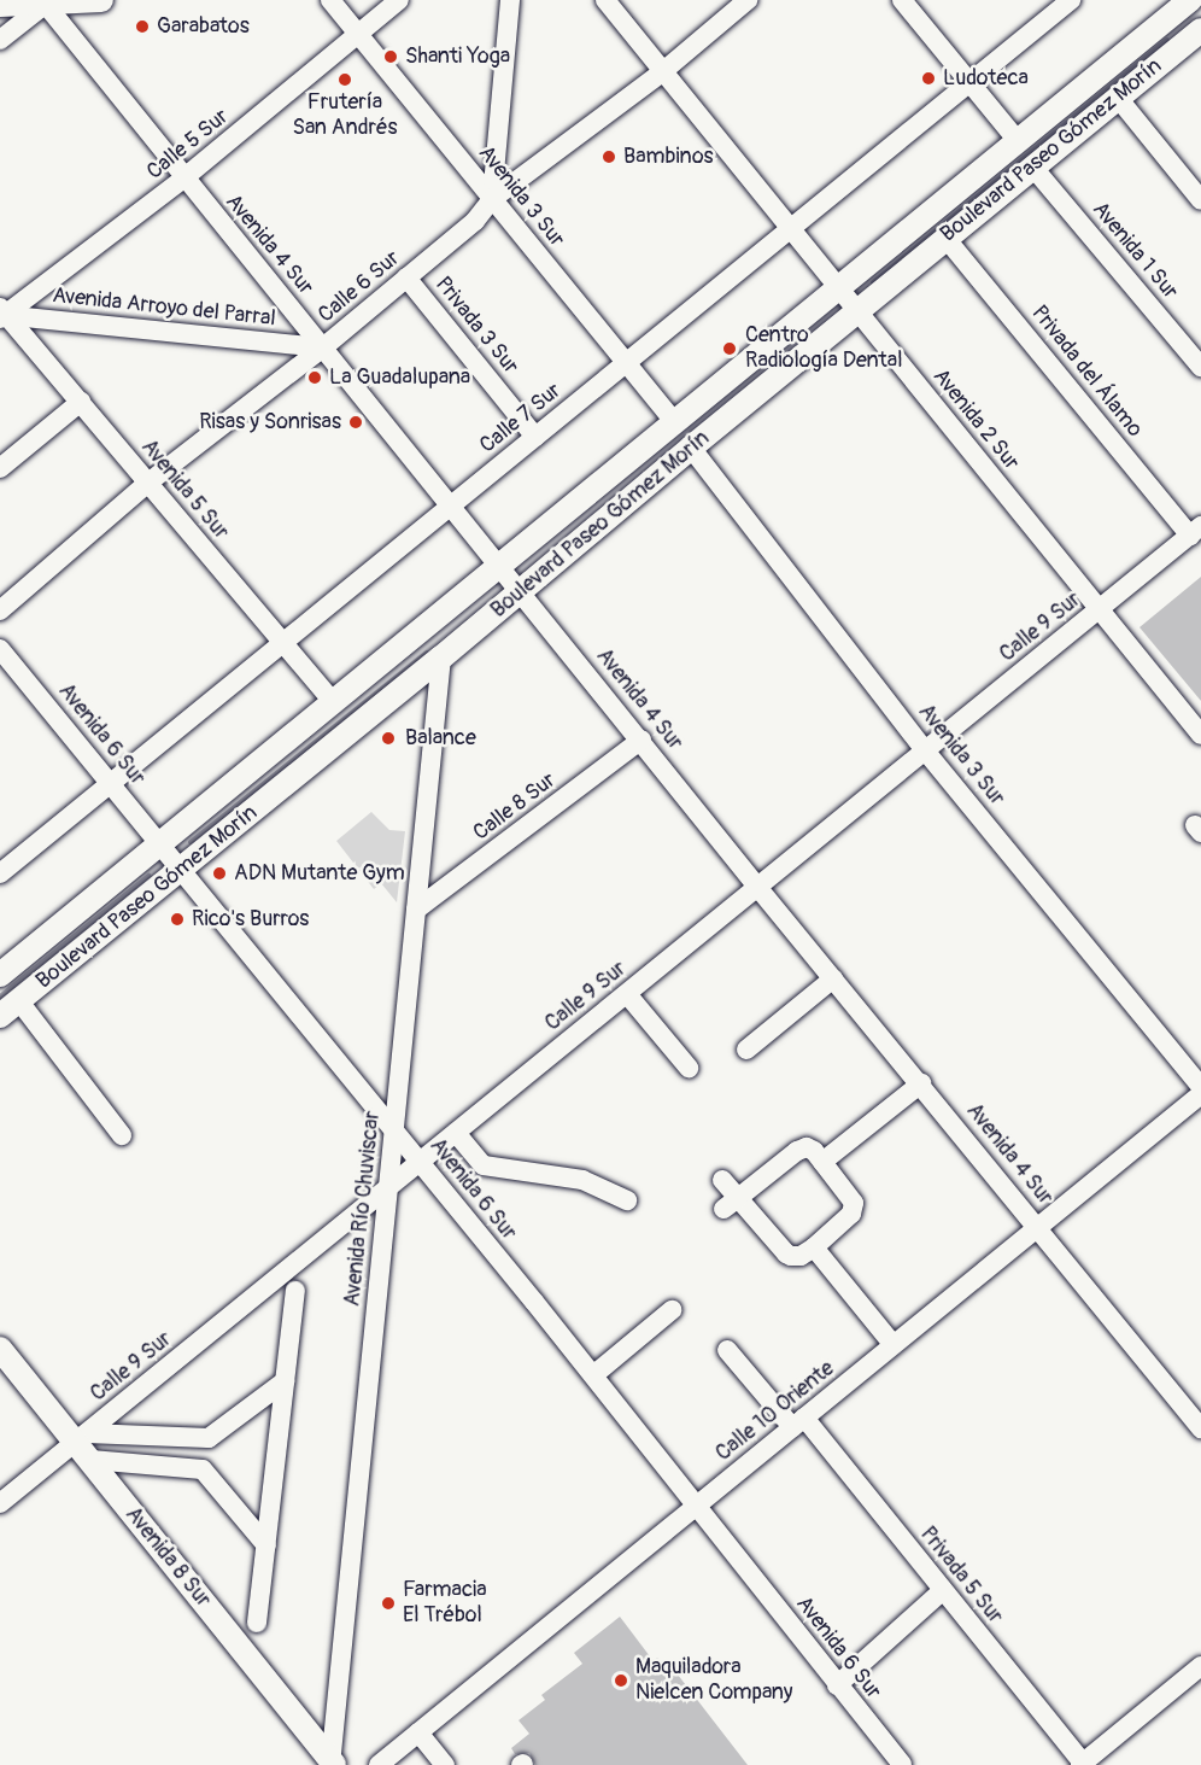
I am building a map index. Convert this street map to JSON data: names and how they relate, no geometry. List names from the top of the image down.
{
  "streets": {
    "main road": ["Boulevard Paseo Gómez Morín", "Avenida 8 Sur"],
    "street": [
      "Calle 5 Sur",
      "Avenida 3 Sur",
      "Avenida 4 Sur",
      "Avenida 1 Sur",
      "Calle 6 Sur",
      "Avenida Arroyo del Parral",
      "Privada 3 Sur",
      "Privada del Álamo",
      "Calle 7 Sur",
      "Avenida 2 Sur",
      "Avenida 5 Sur",
      "Calle 9 Sur",
      "Avenida 6 Sur",
      "Calle 8 Sur",
      "Avenida Río Chuviscar",
      "Calle 10 Oriente",
      "Privada 5 Sur"
    ]
  },
  "crossings": [
    ["Calle 5 Sur", "Avenida 3 Sur"],
    ["Calle 5 Sur", "Avenida 4 Sur"],
    ["Calle 5 Sur", "Avenida Arroyo del Parral"],
    ["Calle 5 Sur", "Avenida 5 Sur"],
    ["Boulevard Paseo Gómez Morín", "Avenida 3 Sur"],
    ["Boulevard Paseo Gómez Morín", "Avenida 4 Sur"],
    ["Boulevard Paseo Gómez Morín", "Avenida 1 Sur"],
    ["Boulevard Paseo Gómez Morín", "Privada del Álamo"],
    ["Boulevard Paseo Gómez Morín", "Avenida 2 Sur"],
    ["Boulevard Paseo Gómez Morín", "Avenida 5 Sur"],
    ["Boulevard Paseo Gómez Morín", "Avenida 6 Sur"],
    ["Boulevard Paseo Gómez Morín", "Avenida Río Chuviscar"],
    ["Avenida 3 Sur", "Calle 6 Sur"],
    ["Avenida 3 Sur", "Calle 7 Sur"],
    ["Avenida 3 Sur", "Calle 9 Sur"],
    ["Avenida 4 Sur", "Calle 6 Sur"],
    ["Avenida 4 Sur", "Avenida Arroyo del Parral"],
    ["Avenida 4 Sur", "Calle 7 Sur"],
    ["Avenida 4 Sur", "Calle 9 Sur"],
    ["Avenida 4 Sur", "Calle 8 Sur"],
    ["Avenida 4 Sur", "Calle 10 Oriente"],
    ["Calle 6 Sur", "Avenida Arroyo del Parral"],
    ["Calle 6 Sur", "Privada 3 Sur"],
    ["Calle 6 Sur", "Avenida 2 Sur"],
    ["Calle 6 Sur", "Avenida 5 Sur"],
    ["Avenida Arroyo del Parral", "Avenida 5 Sur"],
    ["Privada 3 Sur", "Calle 7 Sur"],
    ["Privada del Álamo", "Calle 9 Sur"],
    ["Calle 7 Sur", "Avenida 2 Sur"],
    ["Calle 7 Sur", "Avenida 5 Sur"],
    ["Calle 7 Sur", "Avenida 6 Sur"],
    ["Avenida 2 Sur", "Calle 9 Sur"],
    ["Calle 9 Sur", "Avenida 6 Sur"],
    ["Calle 9 Sur", "Avenida Río Chuviscar"],
    ["Calle 9 Sur", "Avenida 8 Sur"],
    ["Avenida 6 Sur", "Avenida Río Chuviscar"],
    ["Avenida 6 Sur", "Calle 10 Oriente"],
    ["Calle 8 Sur", "Avenida Río Chuviscar"],
    ["Avenida Río Chuviscar", "Avenida 8 Sur"],
    ["Calle 10 Oriente", "Privada 5 Sur"]
  ],
  "places": [
    "Garabatos",
    "Shanti Yoga",
    "Ludoteca",
    "Frutería San Andrés",
    "Bambinos",
    "Centro Radiología Dental",
    "La Guadalupana",
    "Risas y Sonrisas",
    "Balance",
    "ADN Mutante Gym",
    "Rico's Burros",
    "Farmacia El Trébol",
    "Maquiladora Nielcen Company"
  ]
}
